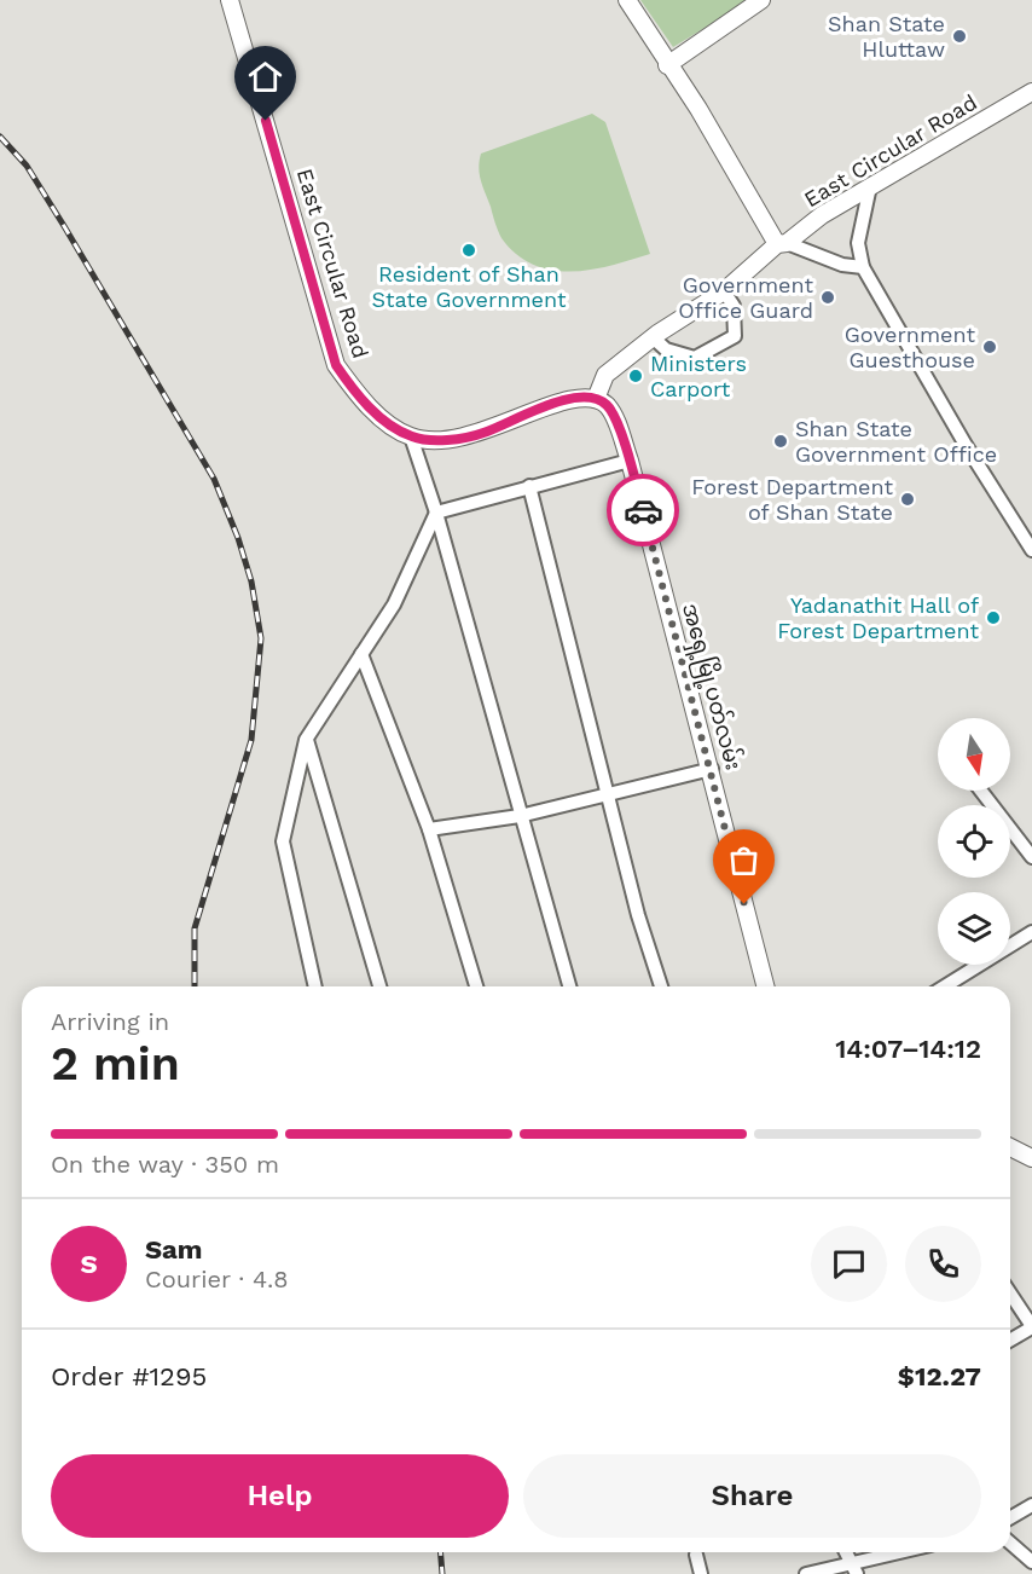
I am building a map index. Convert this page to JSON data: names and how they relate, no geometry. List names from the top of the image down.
{
  "streets": {
    "street": ["East Circular Road", "အရှေ့မြို့ပတ်လမ်း"]
  },
  "crossings": [
    ["East Circular Road", "အရှေ့မြို့ပတ်လမ်း"]
  ],
  "places": [
    "Shan State Hluttaw",
    "Resident of Shan State Government",
    "Government Office Guard",
    "Government Guesthouse",
    "Ministers Carport",
    "Shan State Government Office",
    "Forest Department of Shan State",
    "Yadanathit Hall of Forest Department"
  ],
  "north": "bottom",
  "page": {
    "heading": ["2 min", "Arriving in", "14:07–14:12"],
    "panel": [
      "Sam",
      "Courier · 4.8",
      "Order #1295",
      "$12.27"
    ],
    "bar": "On the way · 350 m",
    "round": "S",
    "buttons": ["Help", "Share"]
  }
}
